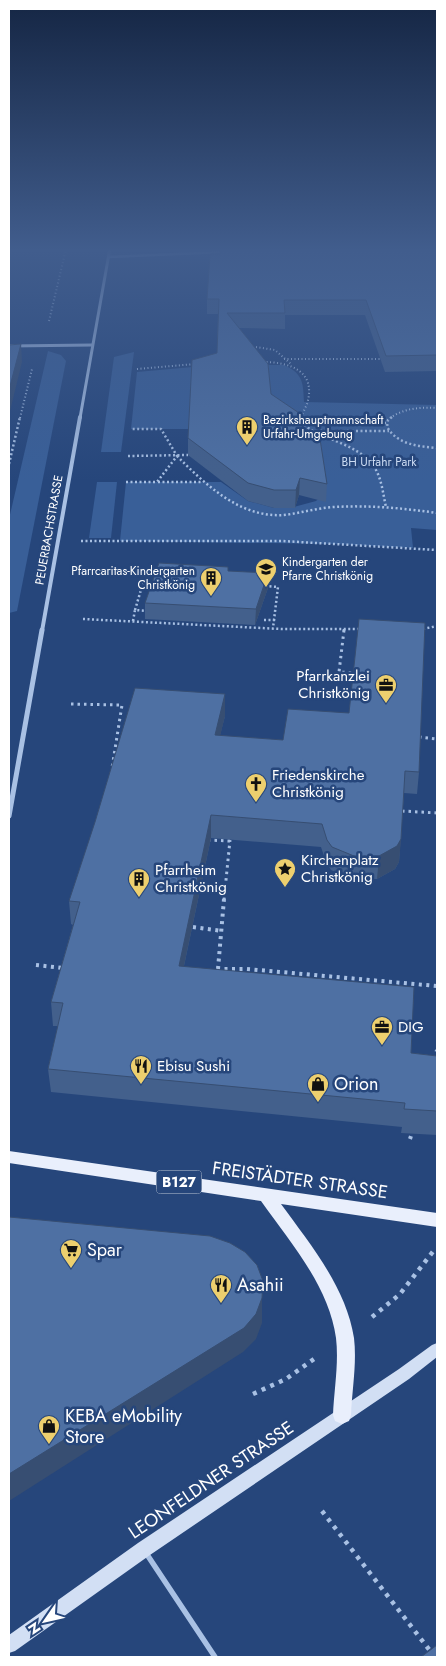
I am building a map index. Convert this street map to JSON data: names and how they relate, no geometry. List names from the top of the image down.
{
  "streets": {
    "main road": ["FREISTÄDTER STRASSE", "B127", "LEONFELDNER STRASSE"],
    "street": ["PEUERBACHSTRASSE"]
  },
  "parks": ["BH Urfahr Park"],
  "places": {
    "building": ["Bezirkshauptmannschaft Urfahr-Umgebung", "Pfarrcaritas-Kindergarten Christkönig", "Pfarrheim Christkönig"],
    "school or university": ["Kindergarten der Pfarre Christkönig"],
    "office": ["Pfarrkanzlei Christkönig", "DIG"],
    "church": ["Friedenskirche Christkönig"],
    "place": ["Kirchenplatz Christkönig"],
    "restaurant": ["Ebisu Sushi", "Asahii"],
    "shop": ["Orion", "KEBA eMobility Store"],
    "supermarket": ["Spar"]
  },
  "north": "bottom left"
}
